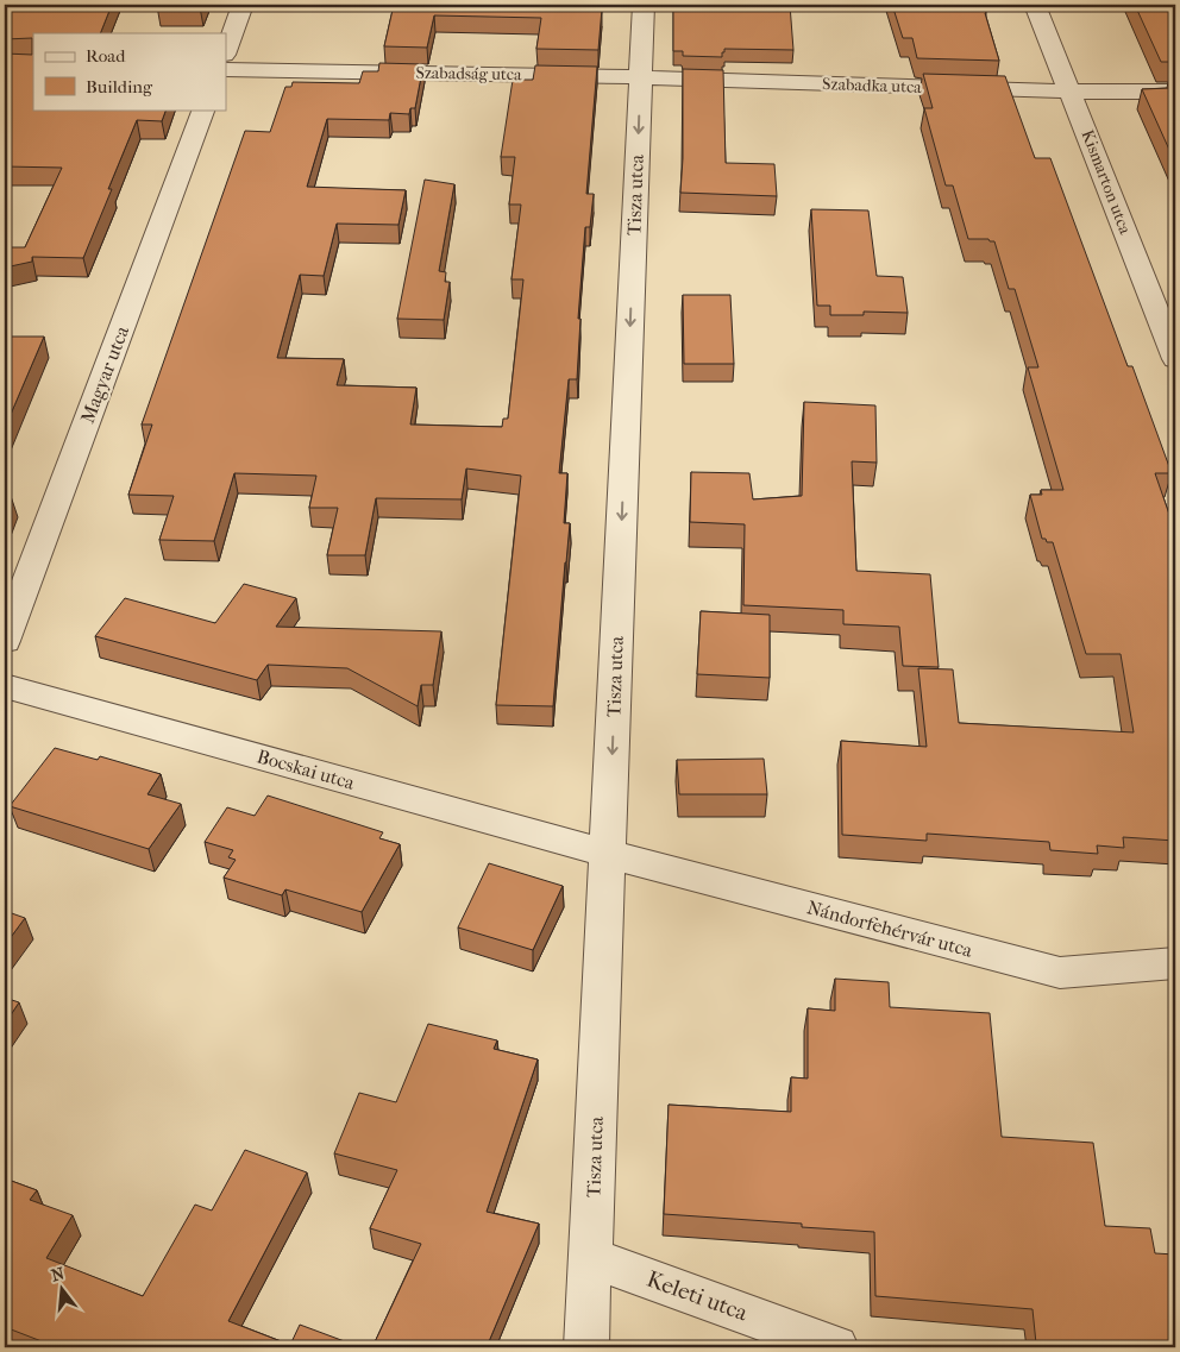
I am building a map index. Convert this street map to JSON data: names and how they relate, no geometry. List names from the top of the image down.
{
  "streets": {
    "street": [
      "Szabadság utca",
      "Szabadka utca",
      "Kismarton utca",
      "Tisza utca",
      "Magyar utca",
      "Bocskai utca",
      "Nándorfehérvár utca",
      "Keleti utca"
    ]
  },
  "crossings": [
    ["Szabadság utca", "Szabadka utca"],
    ["Szabadság utca", "Tisza utca"],
    ["Szabadka utca", "Kismarton utca"],
    ["Szabadka utca", "Tisza utca"],
    ["Tisza utca", "Bocskai utca"],
    ["Tisza utca", "Nándorfehérvár utca"],
    ["Tisza utca", "Keleti utca"],
    ["Bocskai utca", "Nándorfehérvár utca"]
  ],
  "one_way": ["Tisza utca"],
  "legend": ["Road", "Building"],
  "north": "top"
}
